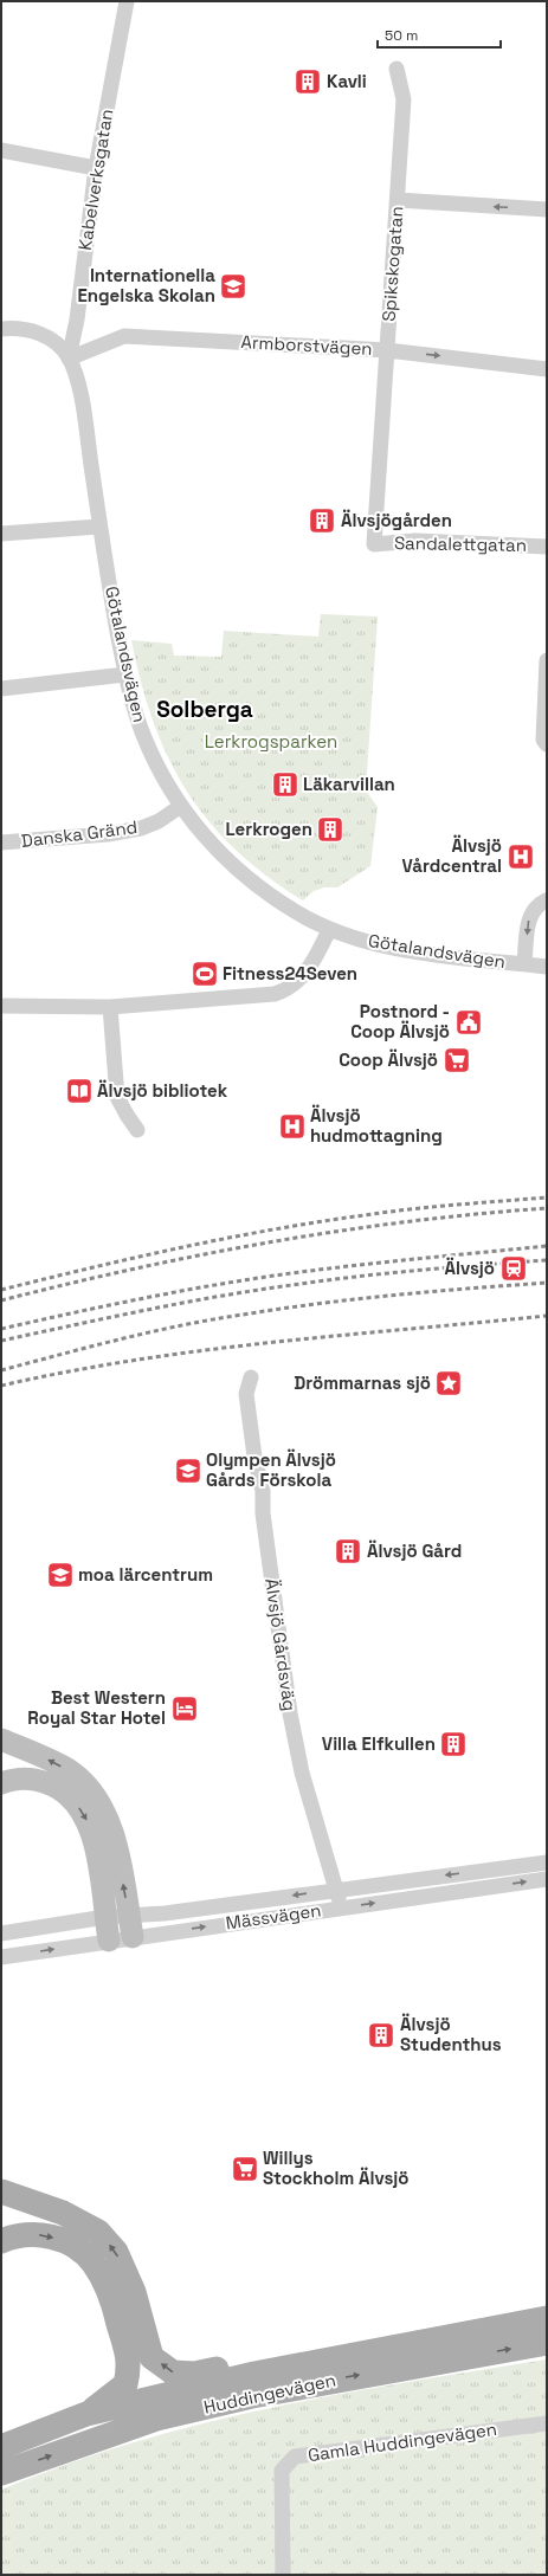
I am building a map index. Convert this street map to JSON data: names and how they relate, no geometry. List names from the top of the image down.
{
  "streets": {
    "main road": ["Huddingevägen"],
    "street": [
      "Kabelverksgatan",
      "Spikskogatan",
      "Armborstvägen",
      "Sandalettgatan",
      "Götalandsvägen",
      "Danska Gränd",
      "Älvsjö Gårdsväg",
      "Mässvägen",
      "Gamla Huddingevägen"
    ]
  },
  "crossings": [
    ["Kabelverksgatan", "Armborstvägen"],
    ["Kabelverksgatan", "Götalandsvägen"],
    ["Spikskogatan", "Armborstvägen"],
    ["Spikskogatan", "Sandalettgatan"],
    ["Armborstvägen", "Götalandsvägen"],
    ["Götalandsvägen", "Danska Gränd"],
    ["Älvsjö Gårdsväg", "Mässvägen"]
  ],
  "districts": ["Solberga"],
  "parks": ["Lerkrogsparken"],
  "places": {
    "building": [
      "Kavli",
      "Älvsjögården",
      "Läkarvillan",
      "Lerkrogen",
      "Älvsjö Gård",
      "Villa Elfkullen",
      "Älvsjö Studenthus"
    ],
    "school or university": ["Internationella Engelska Skolan", "Olympen Älvsjö Gårds Förskola", "moa lärcentrum"],
    "hospital": ["Älvsjö Vårdcentral", "Älvsjö hudmottagning"],
    "sports": ["Fitness24Seven"],
    "public building": ["Postnord - Coop Älvsjö"],
    "supermarket": ["Coop Älvsjö", "Willys Stockholm Älvsjö"],
    "library": ["Älvsjö bibliotek"],
    "station": ["Älvsjö"],
    "place": ["Drömmarnas sjö"],
    "hotel": ["Best Western Royal Star Hotel"]
  },
  "scale_bar": "50 m"
}
